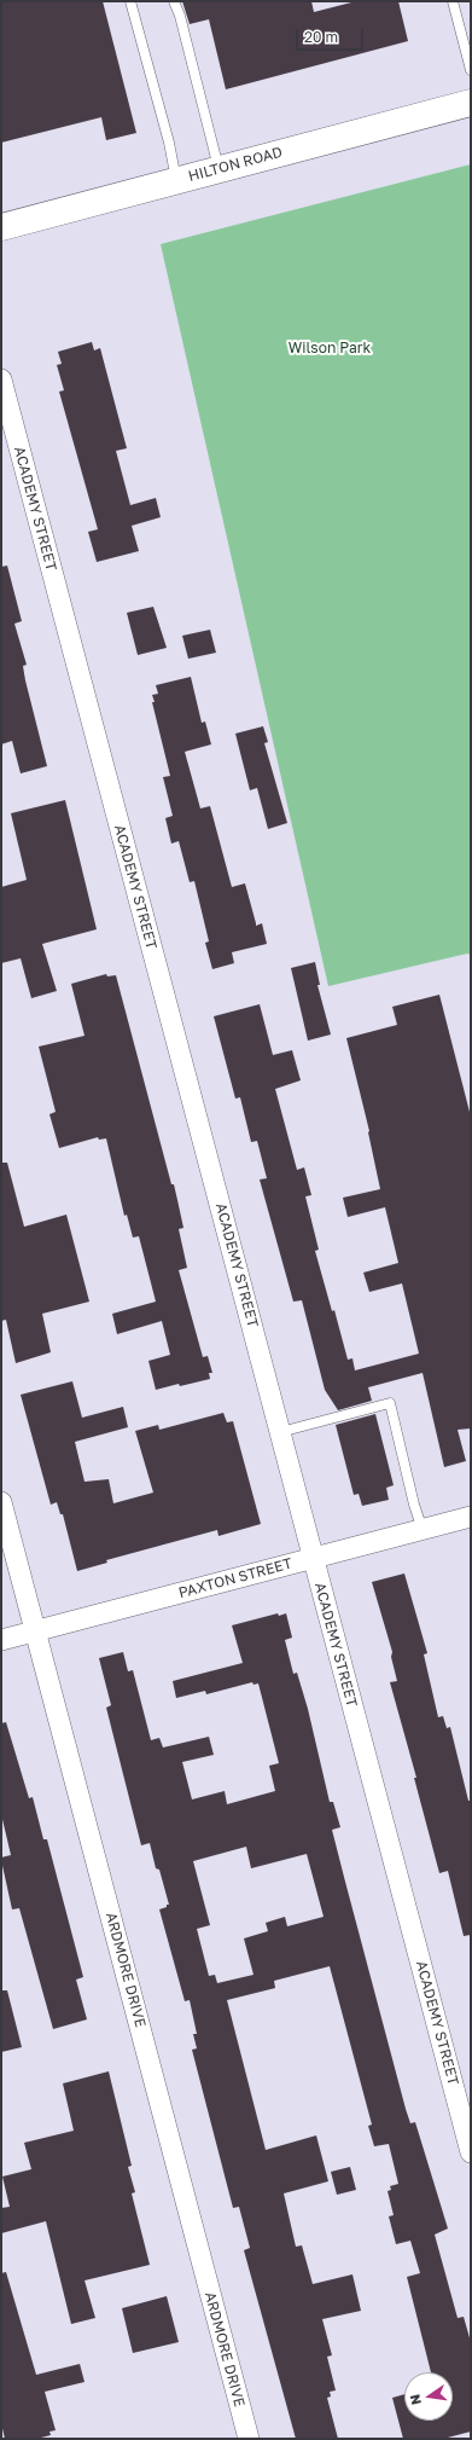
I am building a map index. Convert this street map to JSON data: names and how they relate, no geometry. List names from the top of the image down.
{
  "streets": {
    "street": [
      "HILTON ROAD",
      "ACADEMY STREET",
      "PAXTON STREET",
      "ARDMORE DRIVE"
    ]
  },
  "crossings": [
    ["ACADEMY STREET", "PAXTON STREET"],
    ["PAXTON STREET", "ARDMORE DRIVE"]
  ],
  "parks": ["Wilson Park"],
  "scale_bar": "20 m",
  "north": "left"
}
